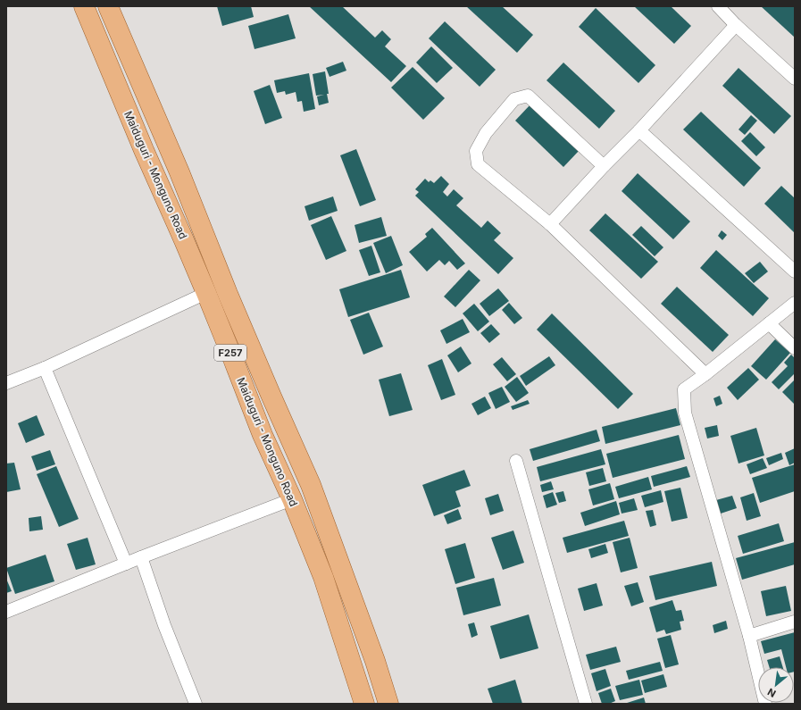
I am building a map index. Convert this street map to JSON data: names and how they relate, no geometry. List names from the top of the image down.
{
  "streets": {
    "main road": ["Maiduguri - Monguno Road", "F257"]
  },
  "north": "bottom left"
}
